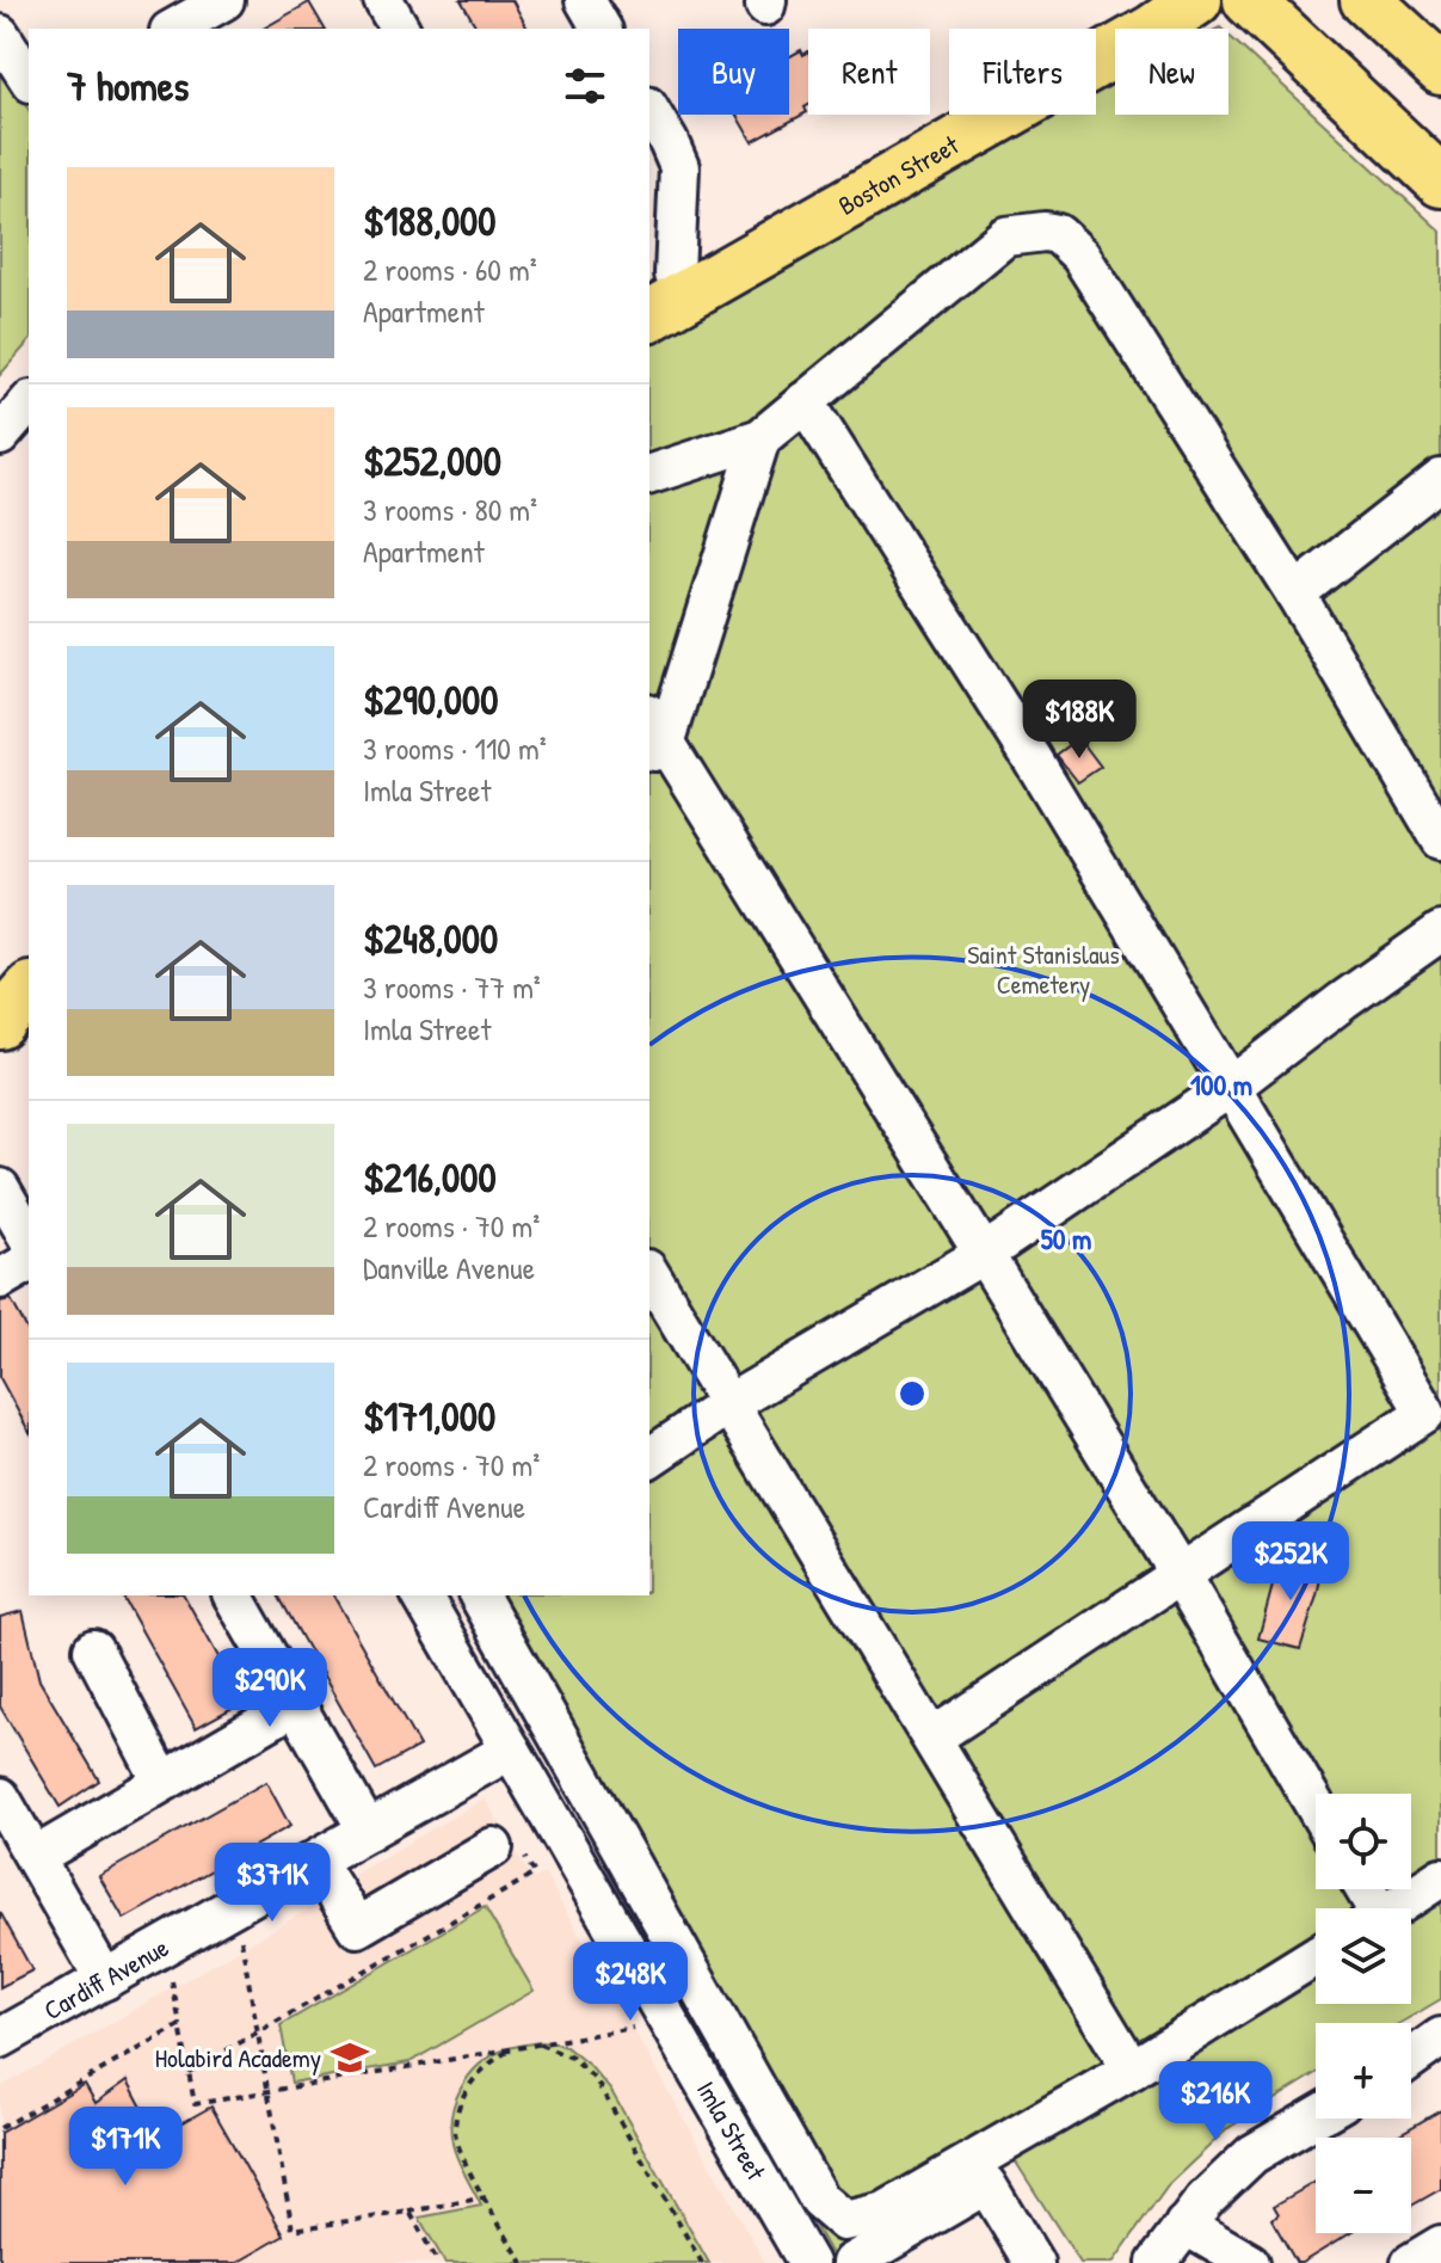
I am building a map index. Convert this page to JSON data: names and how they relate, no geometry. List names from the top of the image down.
{
  "streets": {
    "main road": ["Boston Street"],
    "street": ["Cardiff Avenue", "Imla Street"]
  },
  "crossings": [
    ["Cardiff Avenue", "Imla Street"]
  ],
  "parks": ["Saint Stanislaus Cemetery"],
  "places": {
    "school or university": ["Holabird Academy"]
  },
  "page": {
    "chip": [
      "Buy",
      "Rent",
      "Filters",
      "New"
    ],
    "heading": "7 homes",
    "list": [
      {
        "name": "$188,000",
        "note": "2 rooms · 60 m² · Apartment"
      },
      {
        "name": "$252,000",
        "note": "3 rooms · 80 m² · Apartment"
      },
      {
        "name": "$290,000",
        "note": "3 rooms · 110 m² · Imla Street"
      },
      {
        "name": "$248,000",
        "note": "3 rooms · 77 m² · Imla Street"
      },
      {
        "name": "$216,000",
        "note": "2 rooms · 70 m² · Danville Avenue"
      },
      {
        "name": "$171,000",
        "note": "2 rooms · 70 m² · Cardiff Avenue"
      }
    ],
    "price": [
      "$188K",
      "$252K",
      "$290K",
      "$371K",
      "$248K",
      "$216K",
      "$171K"
    ],
    "map_buttons": ["+", "−"]
  },
  "rings": ["100 m", "50 m"]
}
